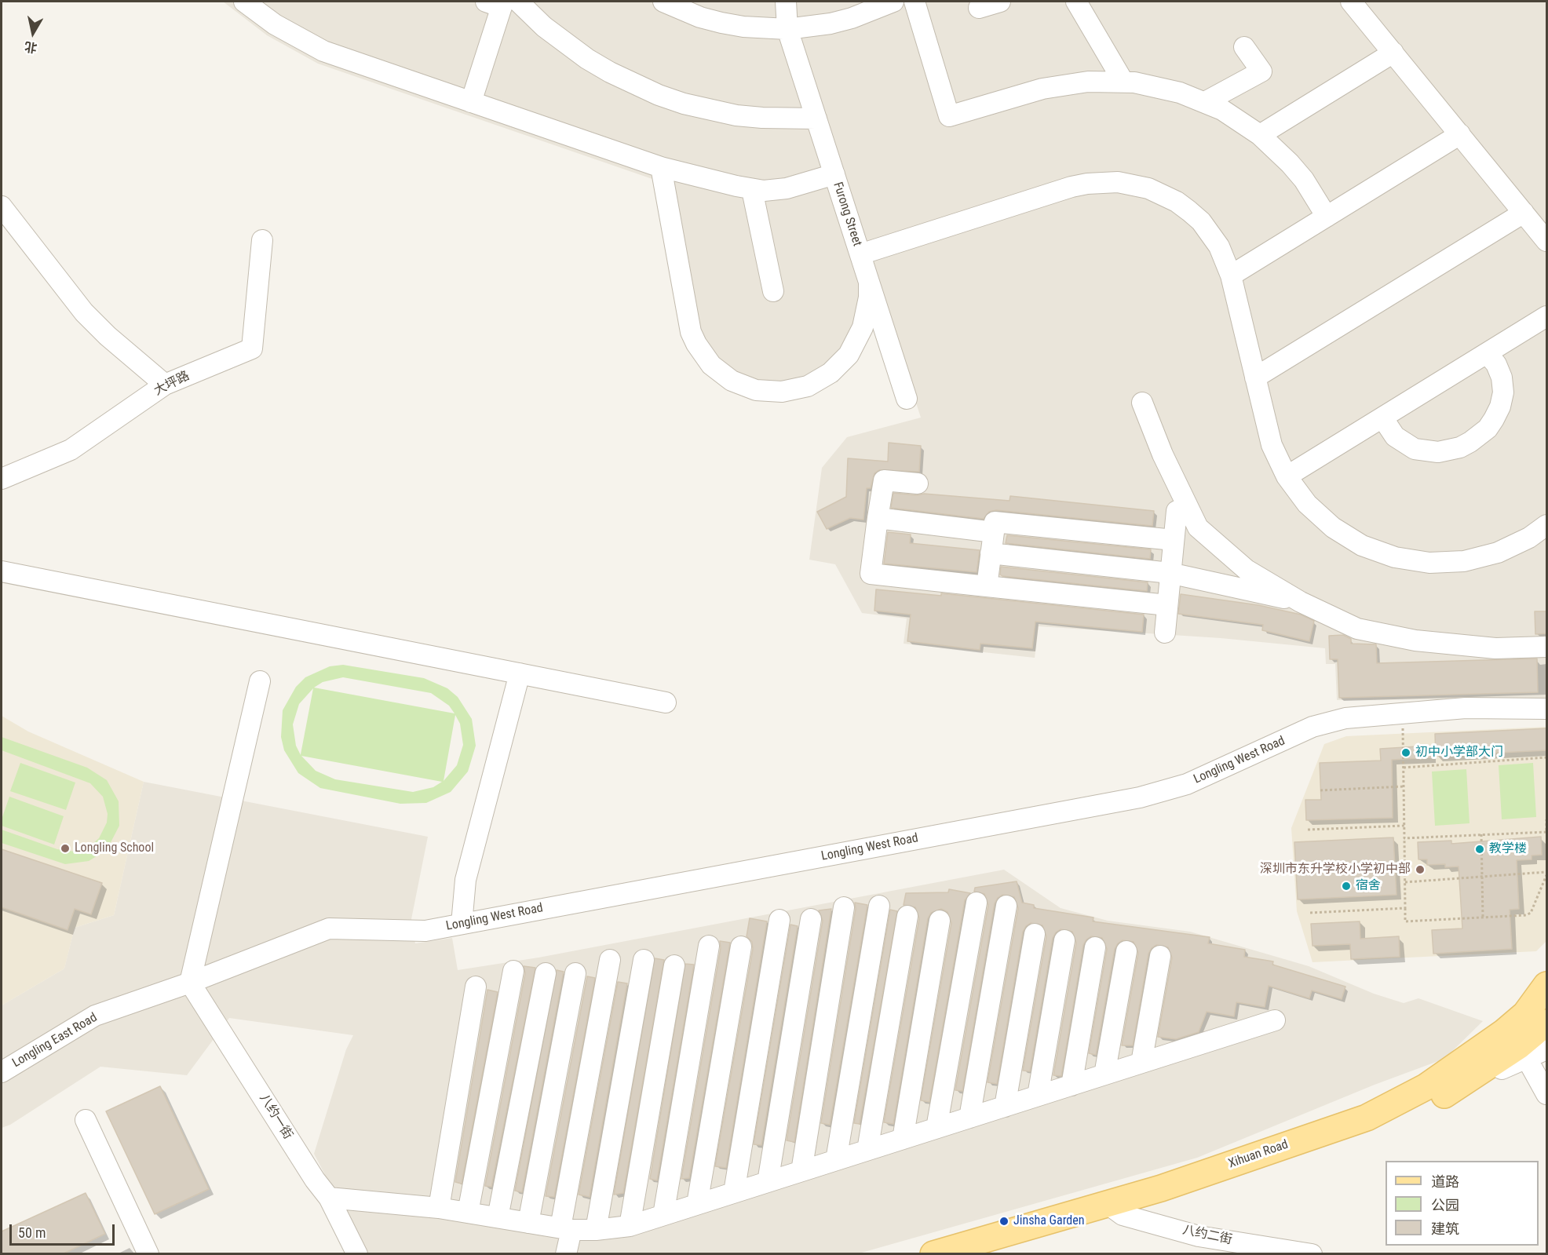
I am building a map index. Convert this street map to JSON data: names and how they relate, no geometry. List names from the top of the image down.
{
  "streets": {
    "main road": ["Xihuan Road"],
    "street": [
      "Furong Street",
      "大坪路",
      "Longling West Road",
      "Longling East Road",
      "八约一街",
      "八约二街"
    ]
  },
  "crossings": [
    ["Longling West Road", "Longling East Road"],
    ["Longling West Road", "八约一街"],
    ["Longling East Road", "八约一街"],
    ["Xihuan Road", "八约二街"]
  ],
  "places": [
    "初中小学部大门",
    "Longling School",
    "教学楼",
    "深圳市东升学校小学初中部",
    "宿舍",
    "Jinsha Garden"
  ],
  "legend": ["道路", "公园", "建筑"],
  "scale_bar": "50 m",
  "north": "bottom"
}
